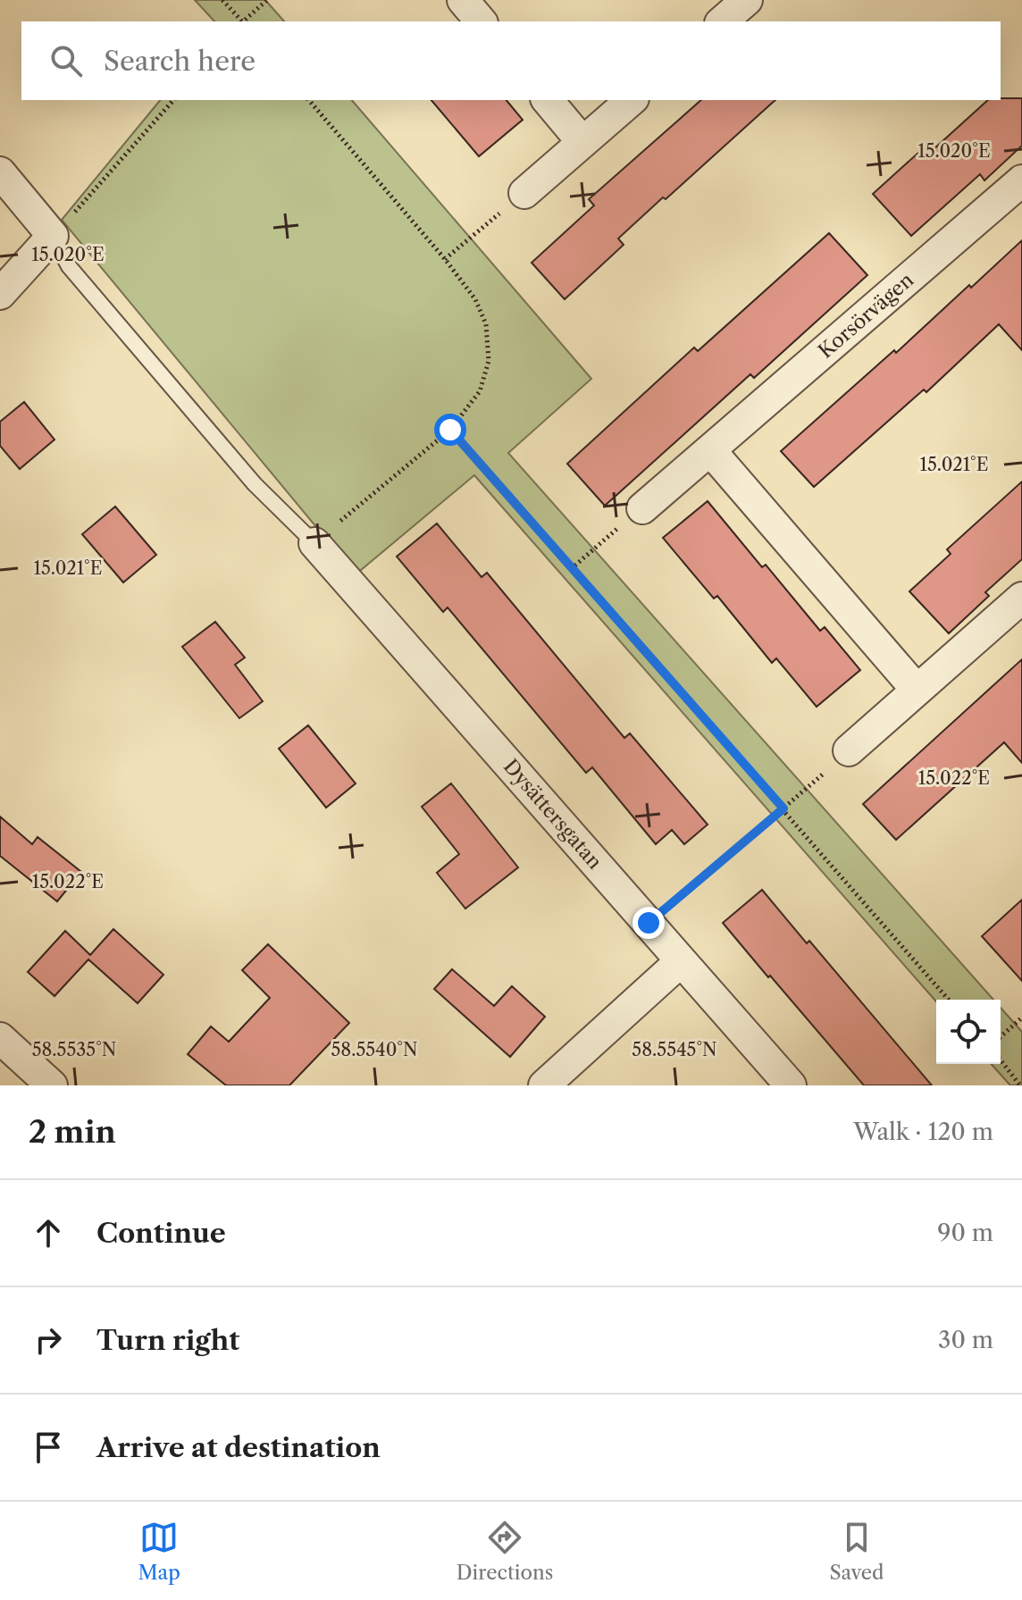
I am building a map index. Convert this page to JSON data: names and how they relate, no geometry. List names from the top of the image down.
{
  "streets": {
    "street": ["Korsörvägen", "Dysättersgatan"]
  },
  "page": {
    "search": "Search here",
    "heading": ["2 min", "Walk · 120 m"],
    "list": [
      ["Continue", "90 m"],
      ["Turn right", "30 m"],
      "Arrive at destination"
    ],
    "nav": ["Map", "Directions", "Saved"]
  },
  "coordinates": [
    "15.020°E",
    "15.021°E",
    "15.022°E",
    "58.5535°N",
    "58.5540°N",
    "58.5545°N"
  ]
}
